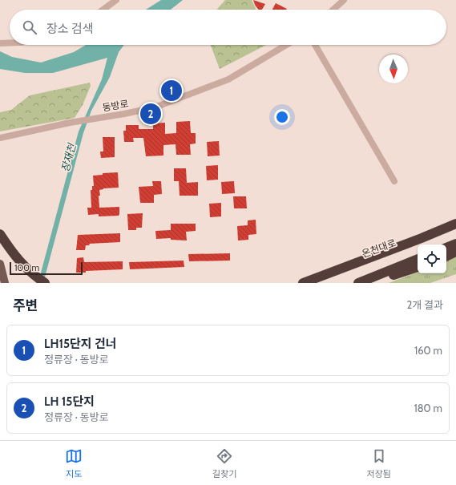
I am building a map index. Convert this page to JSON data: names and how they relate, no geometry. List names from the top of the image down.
{
  "streets": {
    "highway": ["온천대로"],
    "street": ["동방로"]
  },
  "water": ["장재천"],
  "scale_bar": "100 m",
  "north": "bottom",
  "page": {
    "search": "장소 검색",
    "pins": ["1", "2"],
    "scale": "100 m",
    "heading": ["주변", "2개 결과"],
    "list": [
      {
        "mark": "1",
        "name": "LH15단지 건너",
        "note": "정류장 · 동방로",
        "value": "160 m"
      },
      {
        "mark": "2",
        "name": "LH 15단지",
        "note": "정류장 · 동방로",
        "value": "180 m"
      }
    ],
    "nav": ["지도", "길찾기", "저장됨"]
  }
}
